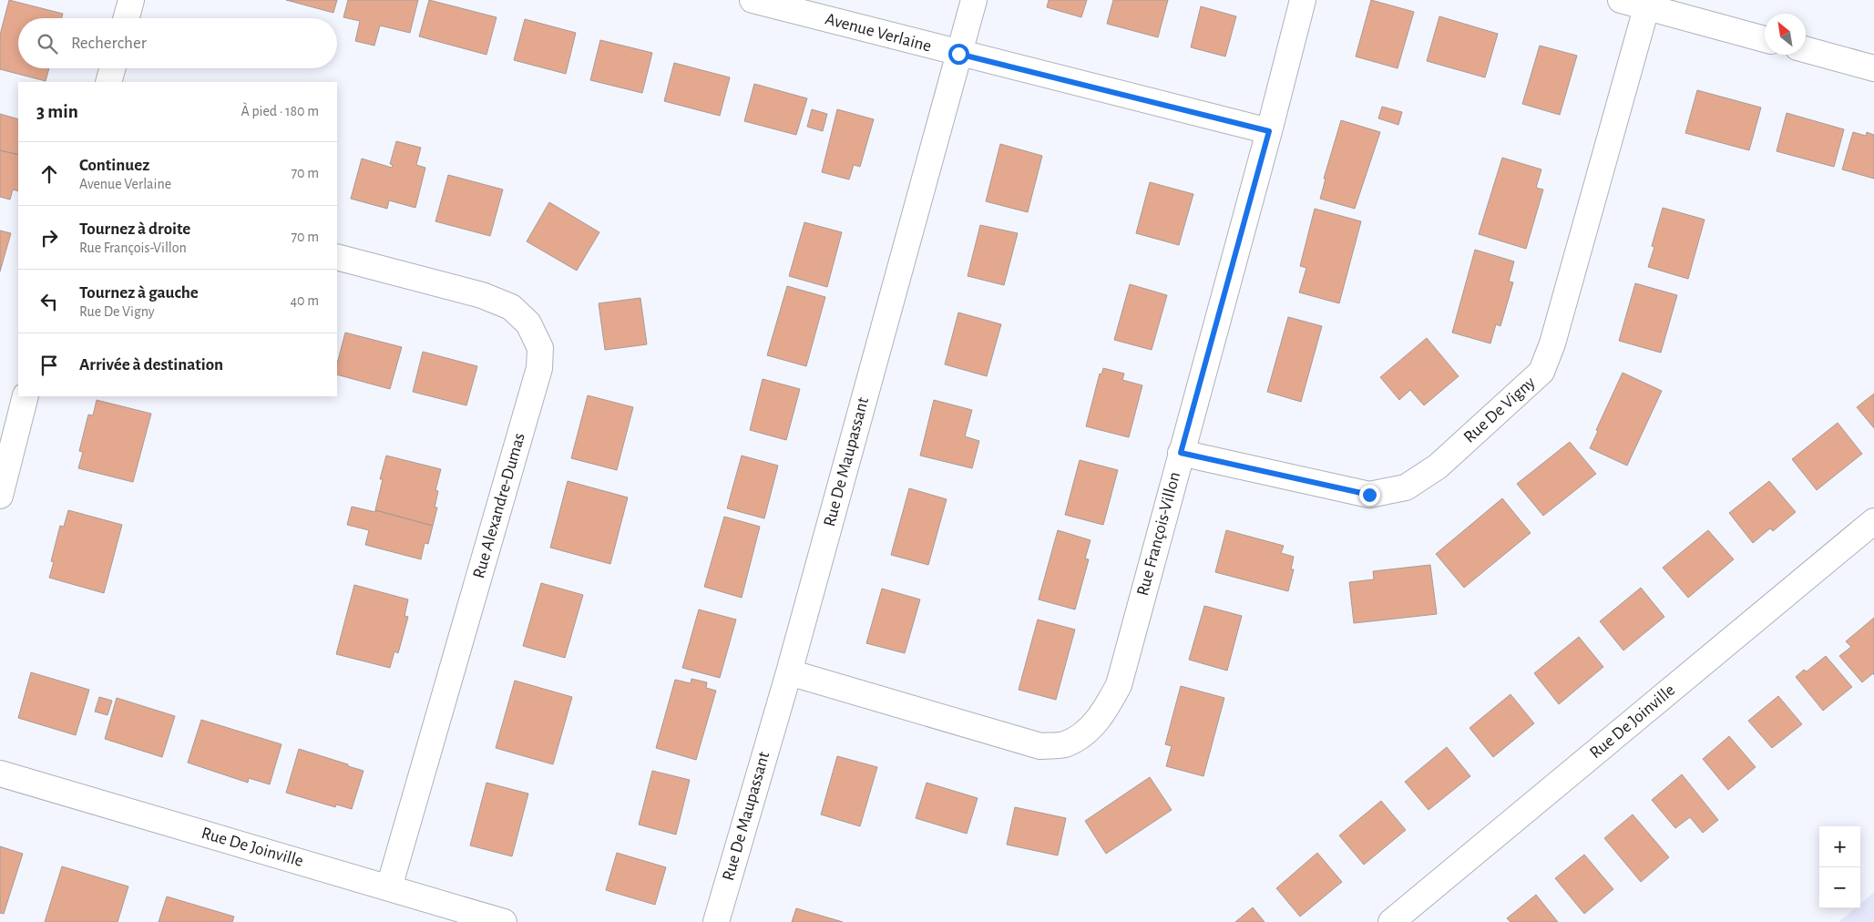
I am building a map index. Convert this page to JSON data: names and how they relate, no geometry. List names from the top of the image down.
{
  "streets": {
    "street": [
      "Avenue Verlaine",
      "Rue De Vigny",
      "Rue De Maupassant",
      "Rue Alexandre-Dumas",
      "Rue François-Villon",
      "Rue De Joinville"
    ]
  },
  "crossings": [
    ["Avenue Verlaine", "Rue De Maupassant"],
    ["Avenue Verlaine", "Rue François-Villon"],
    ["Rue De Vigny", "Rue François-Villon"],
    ["Rue De Maupassant", "Rue François-Villon"],
    ["Rue Alexandre-Dumas", "Rue De Joinville"]
  ],
  "north": "top left",
  "page": {
    "search": "Rechercher",
    "heading": ["3 min", "À pied · 180 m"],
    "list": [
      ["Continuez", "Avenue Verlaine", "70 m"],
      ["Tournez à droite", "Rue François-Villon", "70 m"],
      ["Tournez à gauche", "Rue De Vigny", "40 m"],
      "Arrivée à destination"
    ],
    "map_buttons": ["+", "−"]
  }
}
